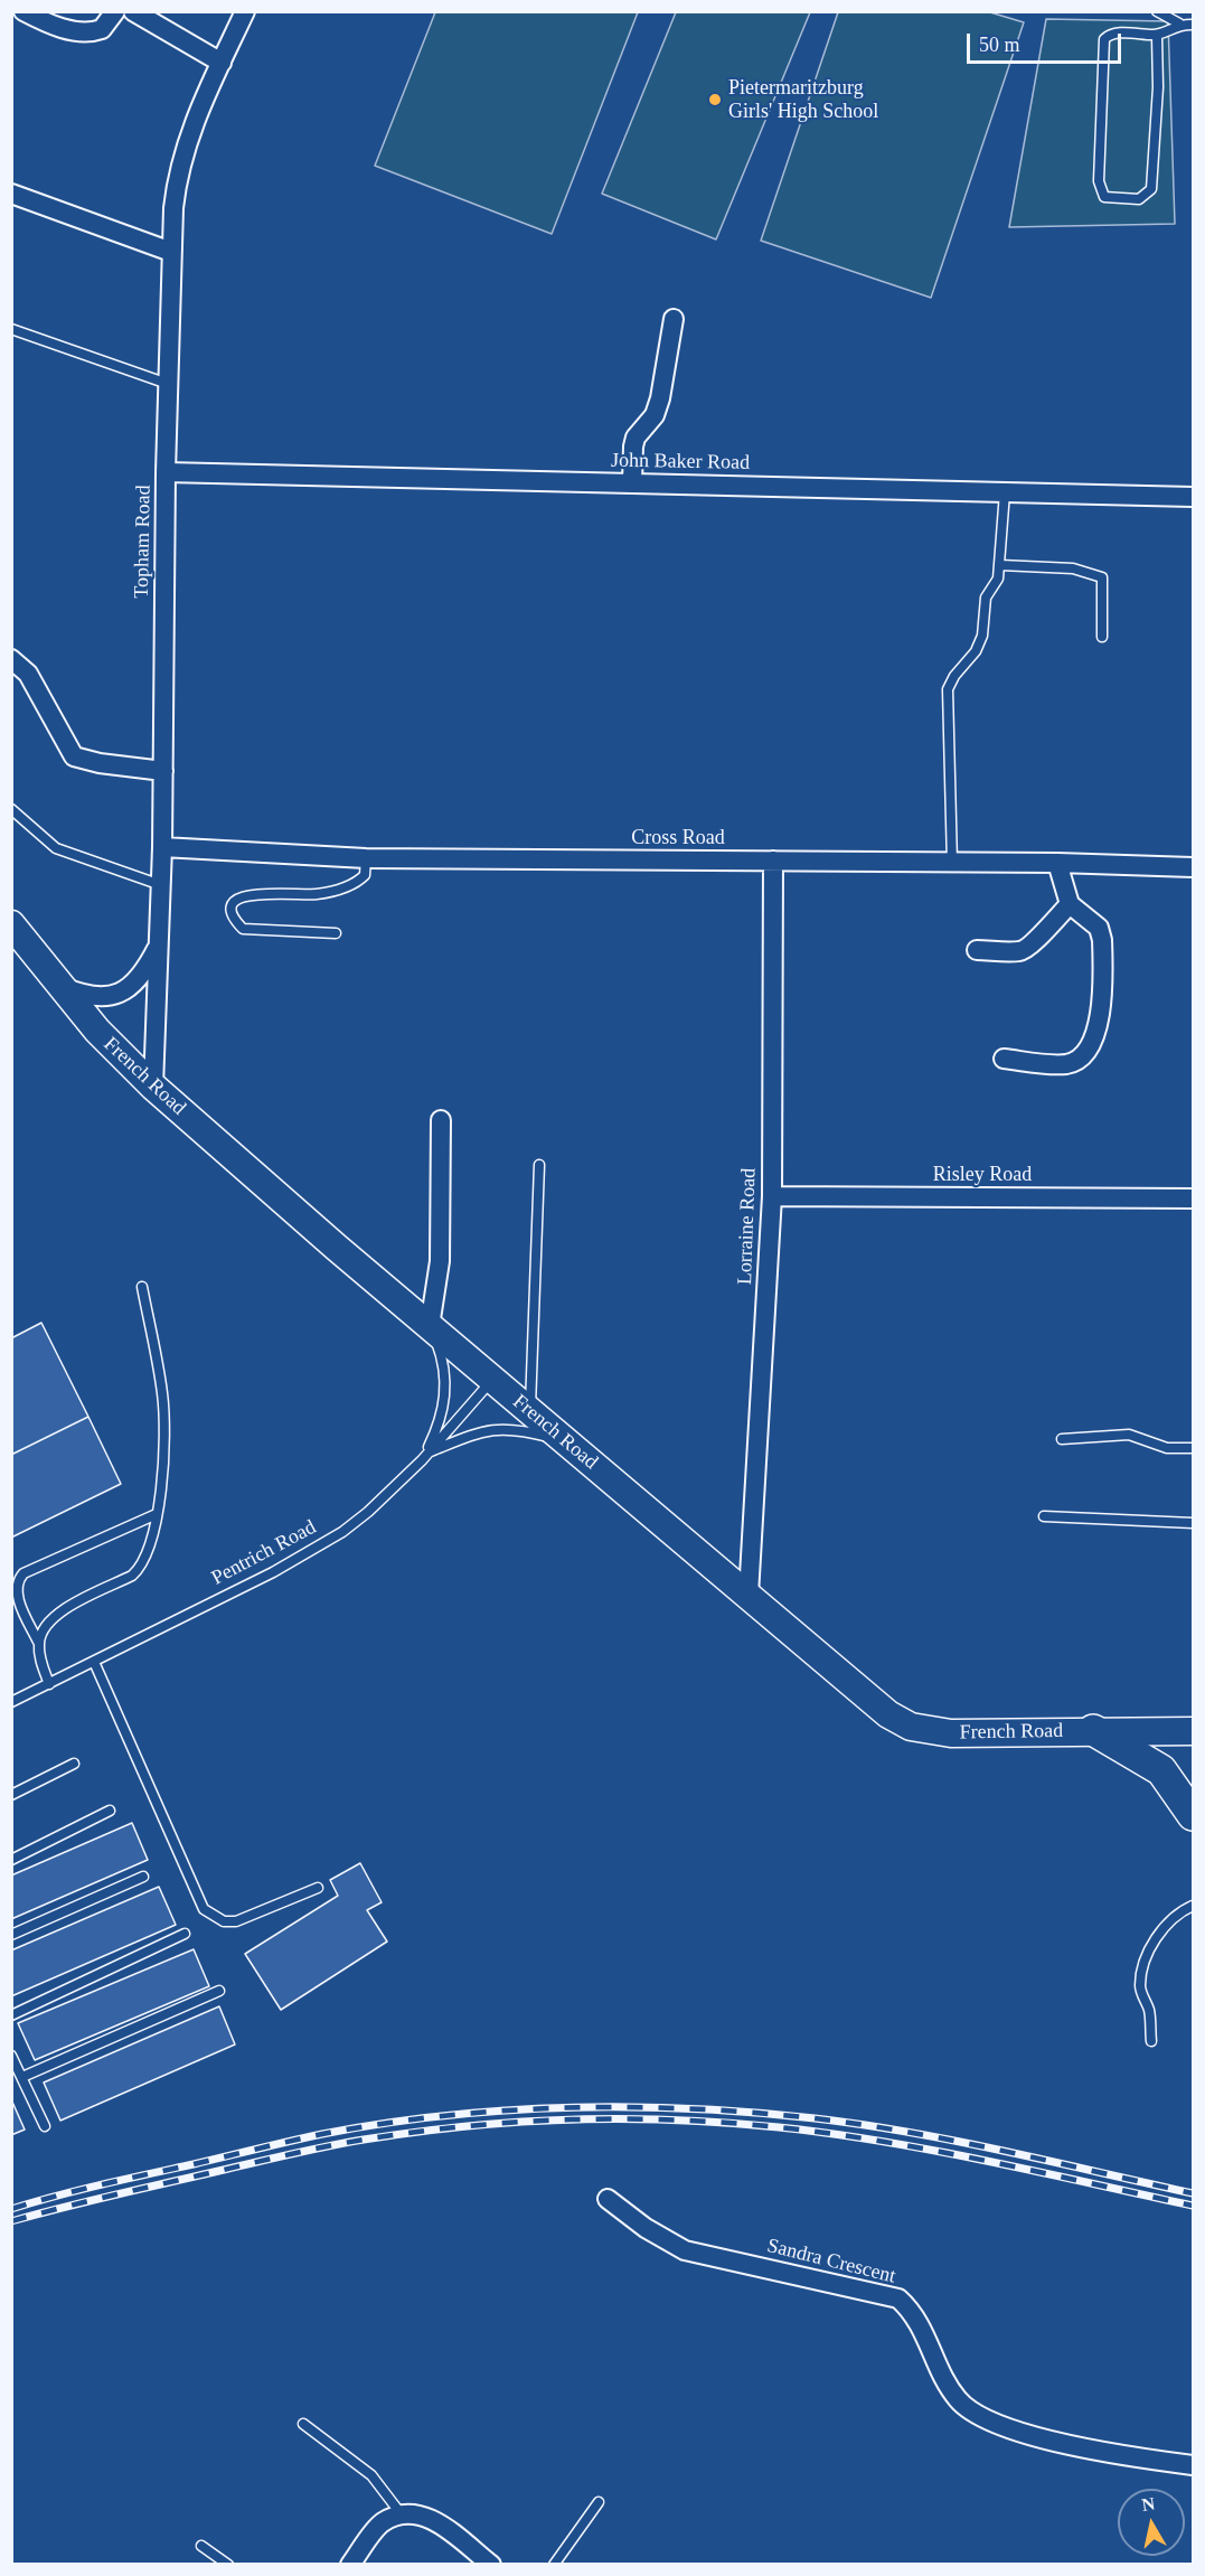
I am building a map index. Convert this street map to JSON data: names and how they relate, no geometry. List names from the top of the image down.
{
  "streets": {
    "street": [
      "John Baker Road",
      "Topham Road",
      "Cross Road",
      "French Road",
      "Risley Road",
      "Lorraine Road",
      "Sandra Crescent"
    ],
    "lane": ["Pentrich Road"]
  },
  "crossings": [
    ["John Baker Road", "Topham Road"],
    ["Topham Road", "Cross Road"],
    ["Topham Road", "French Road"],
    ["Cross Road", "Lorraine Road"],
    ["French Road", "Lorraine Road"],
    ["French Road", "Pentrich Road"],
    ["Risley Road", "Lorraine Road"]
  ],
  "places": ["Pietermaritzburg Girls' High School"],
  "scale_bar": "50 m",
  "north": "top"
}
